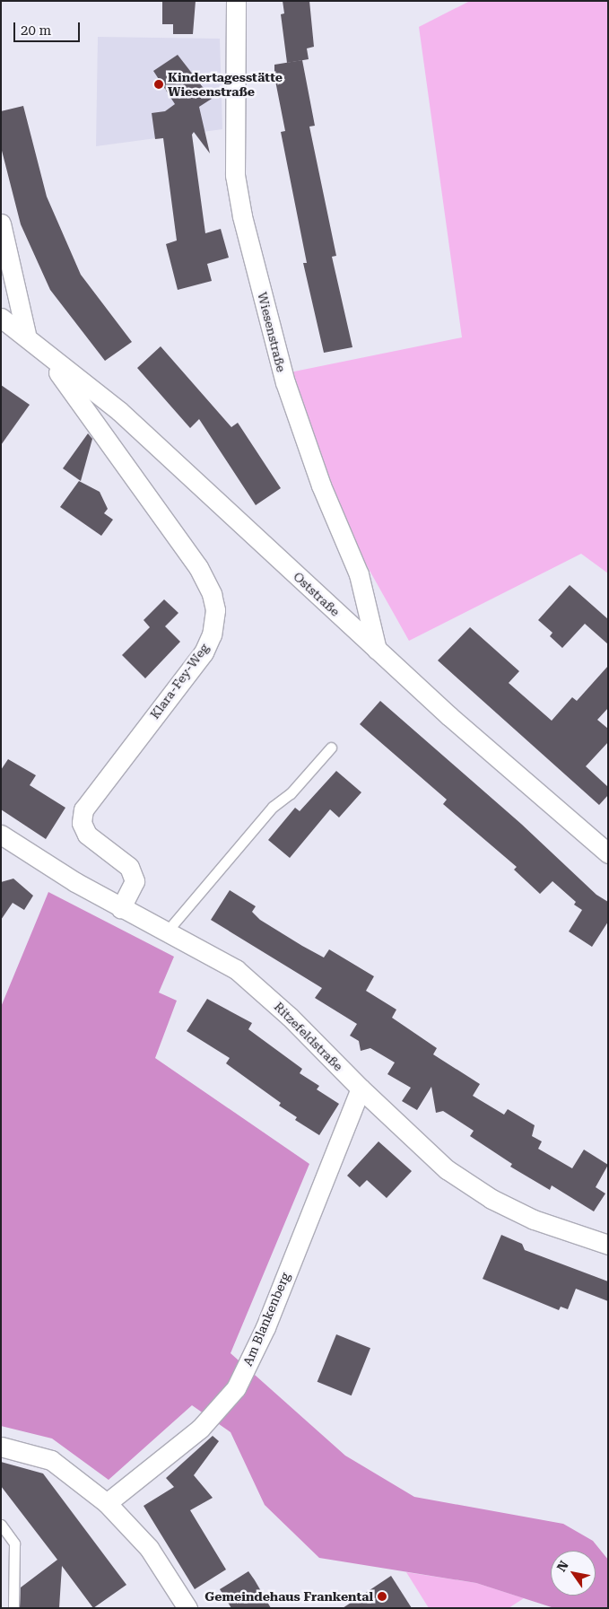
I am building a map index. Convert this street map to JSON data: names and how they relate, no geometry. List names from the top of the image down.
{
  "streets": {
    "street": [
      "Wiesenstraße",
      "Oststraße",
      "Klara-Fey-Weg",
      "Ritzefeldstraße",
      "Am Blankenberg"
    ]
  },
  "crossings": [
    ["Wiesenstraße", "Oststraße"],
    ["Oststraße", "Klara-Fey-Weg"],
    ["Klara-Fey-Weg", "Ritzefeldstraße"],
    ["Ritzefeldstraße", "Am Blankenberg"]
  ],
  "places": ["Kindertagesstätte Wiesenstraße", "Gemeindehaus Frankental"],
  "scale_bar": "20 m",
  "north": "top left"
}
